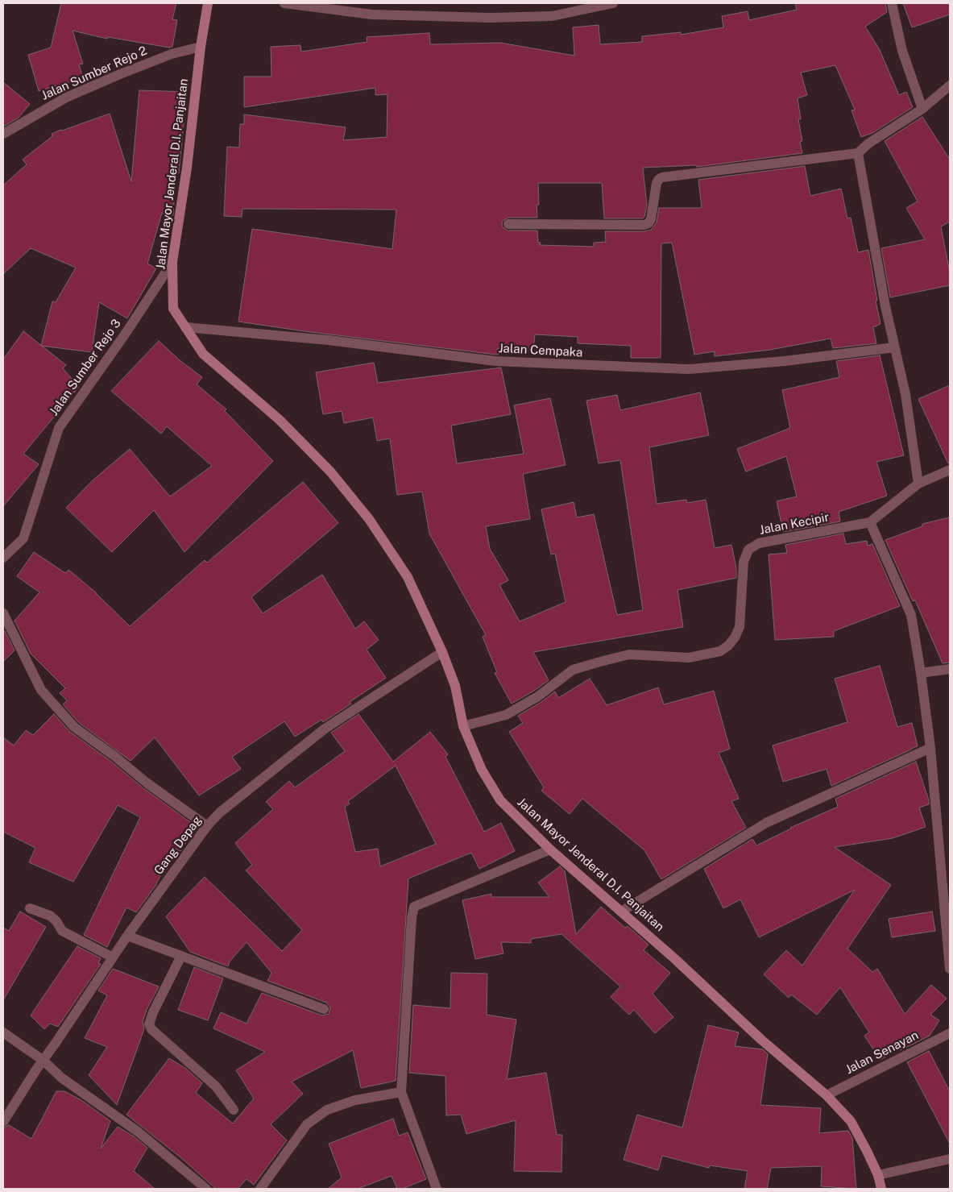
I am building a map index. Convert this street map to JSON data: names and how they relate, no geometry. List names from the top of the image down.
{
  "streets": {
    "main road": ["Jalan Mayor Jenderal D.I. Panjaitan"],
    "street": [
      "Jalan Sumber Rejo 2",
      "Jalan Cempaka",
      "Jalan Sumber Rejo 3",
      "Jalan Kecipir",
      "Gang Depag",
      "Jalan Senayan"
    ]
  },
  "crossings": [
    ["Jalan Sumber Rejo 2", "Jalan Mayor Jenderal D.I. Panjaitan"],
    ["Jalan Mayor Jenderal D.I. Panjaitan", "Jalan Cempaka"],
    ["Jalan Mayor Jenderal D.I. Panjaitan", "Jalan Sumber Rejo 3"],
    ["Jalan Mayor Jenderal D.I. Panjaitan", "Jalan Kecipir"],
    ["Jalan Mayor Jenderal D.I. Panjaitan", "Gang Depag"],
    ["Jalan Mayor Jenderal D.I. Panjaitan", "Jalan Senayan"]
  ]
}
